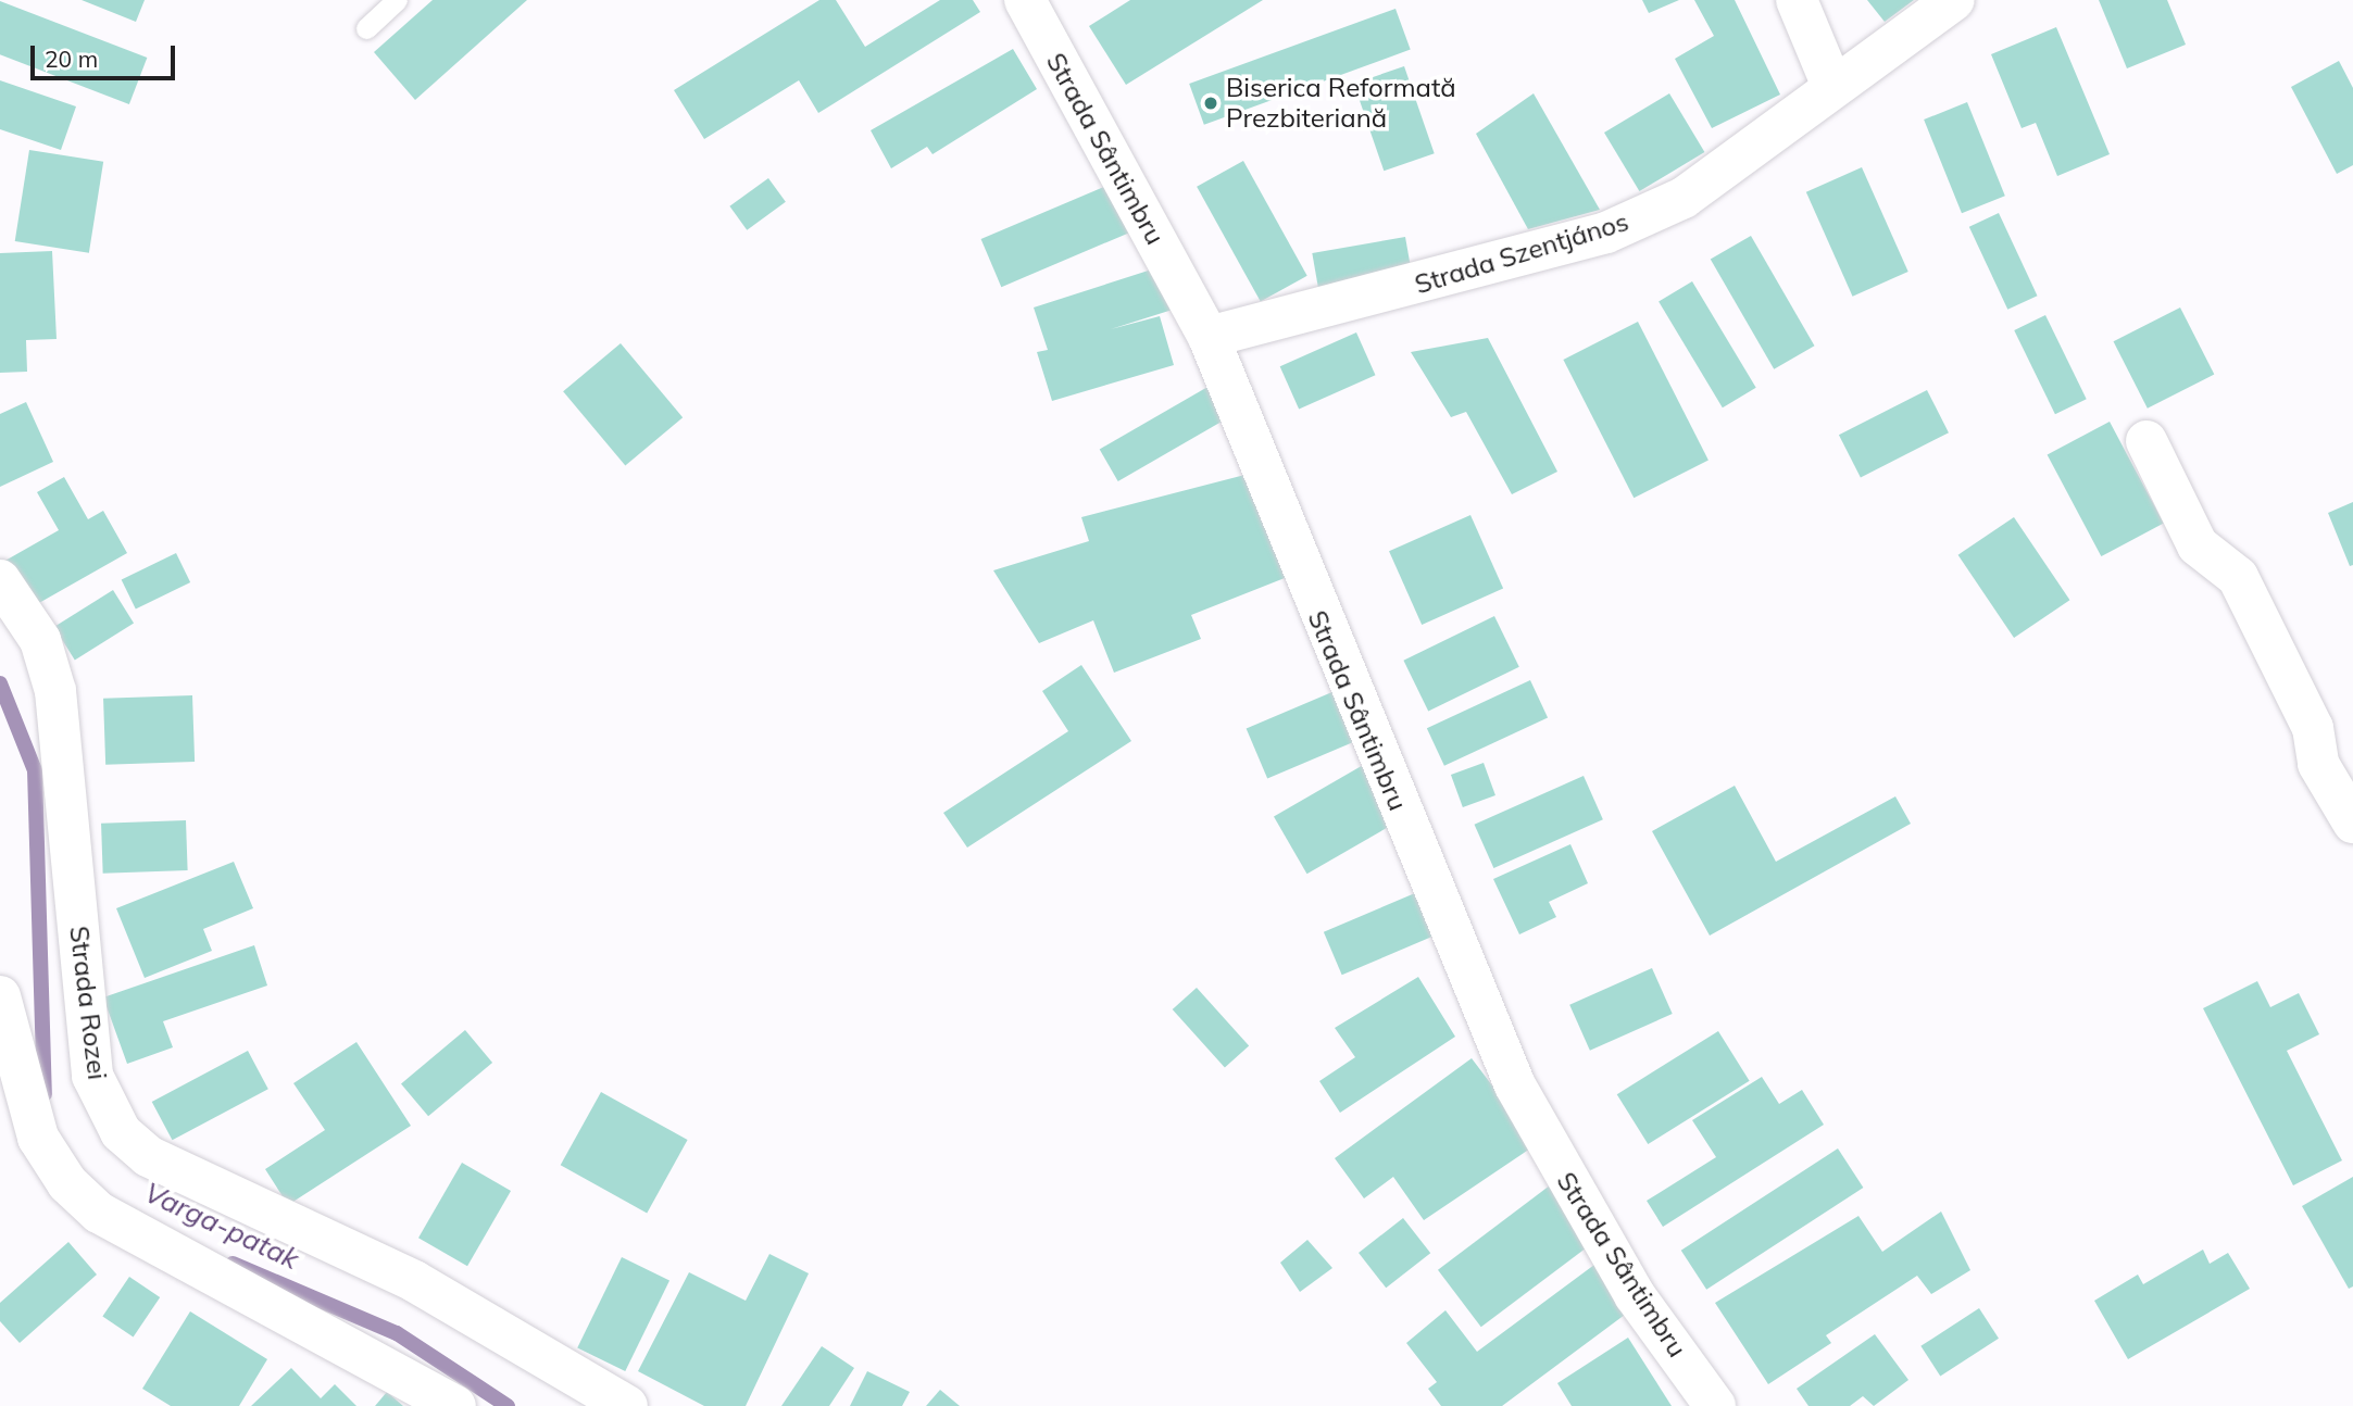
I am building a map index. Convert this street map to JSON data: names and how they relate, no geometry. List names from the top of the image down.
{
  "streets": {
    "street": ["Strada Sântimbru", "Strada Szentjános", "Strada Rozei"]
  },
  "crossings": [
    ["Strada Sântimbru", "Strada Szentjános"]
  ],
  "water": ["Varga-patak"],
  "places": ["Biserica Reformată Prezbiteriană"],
  "scale_bar": "20 m"
}
